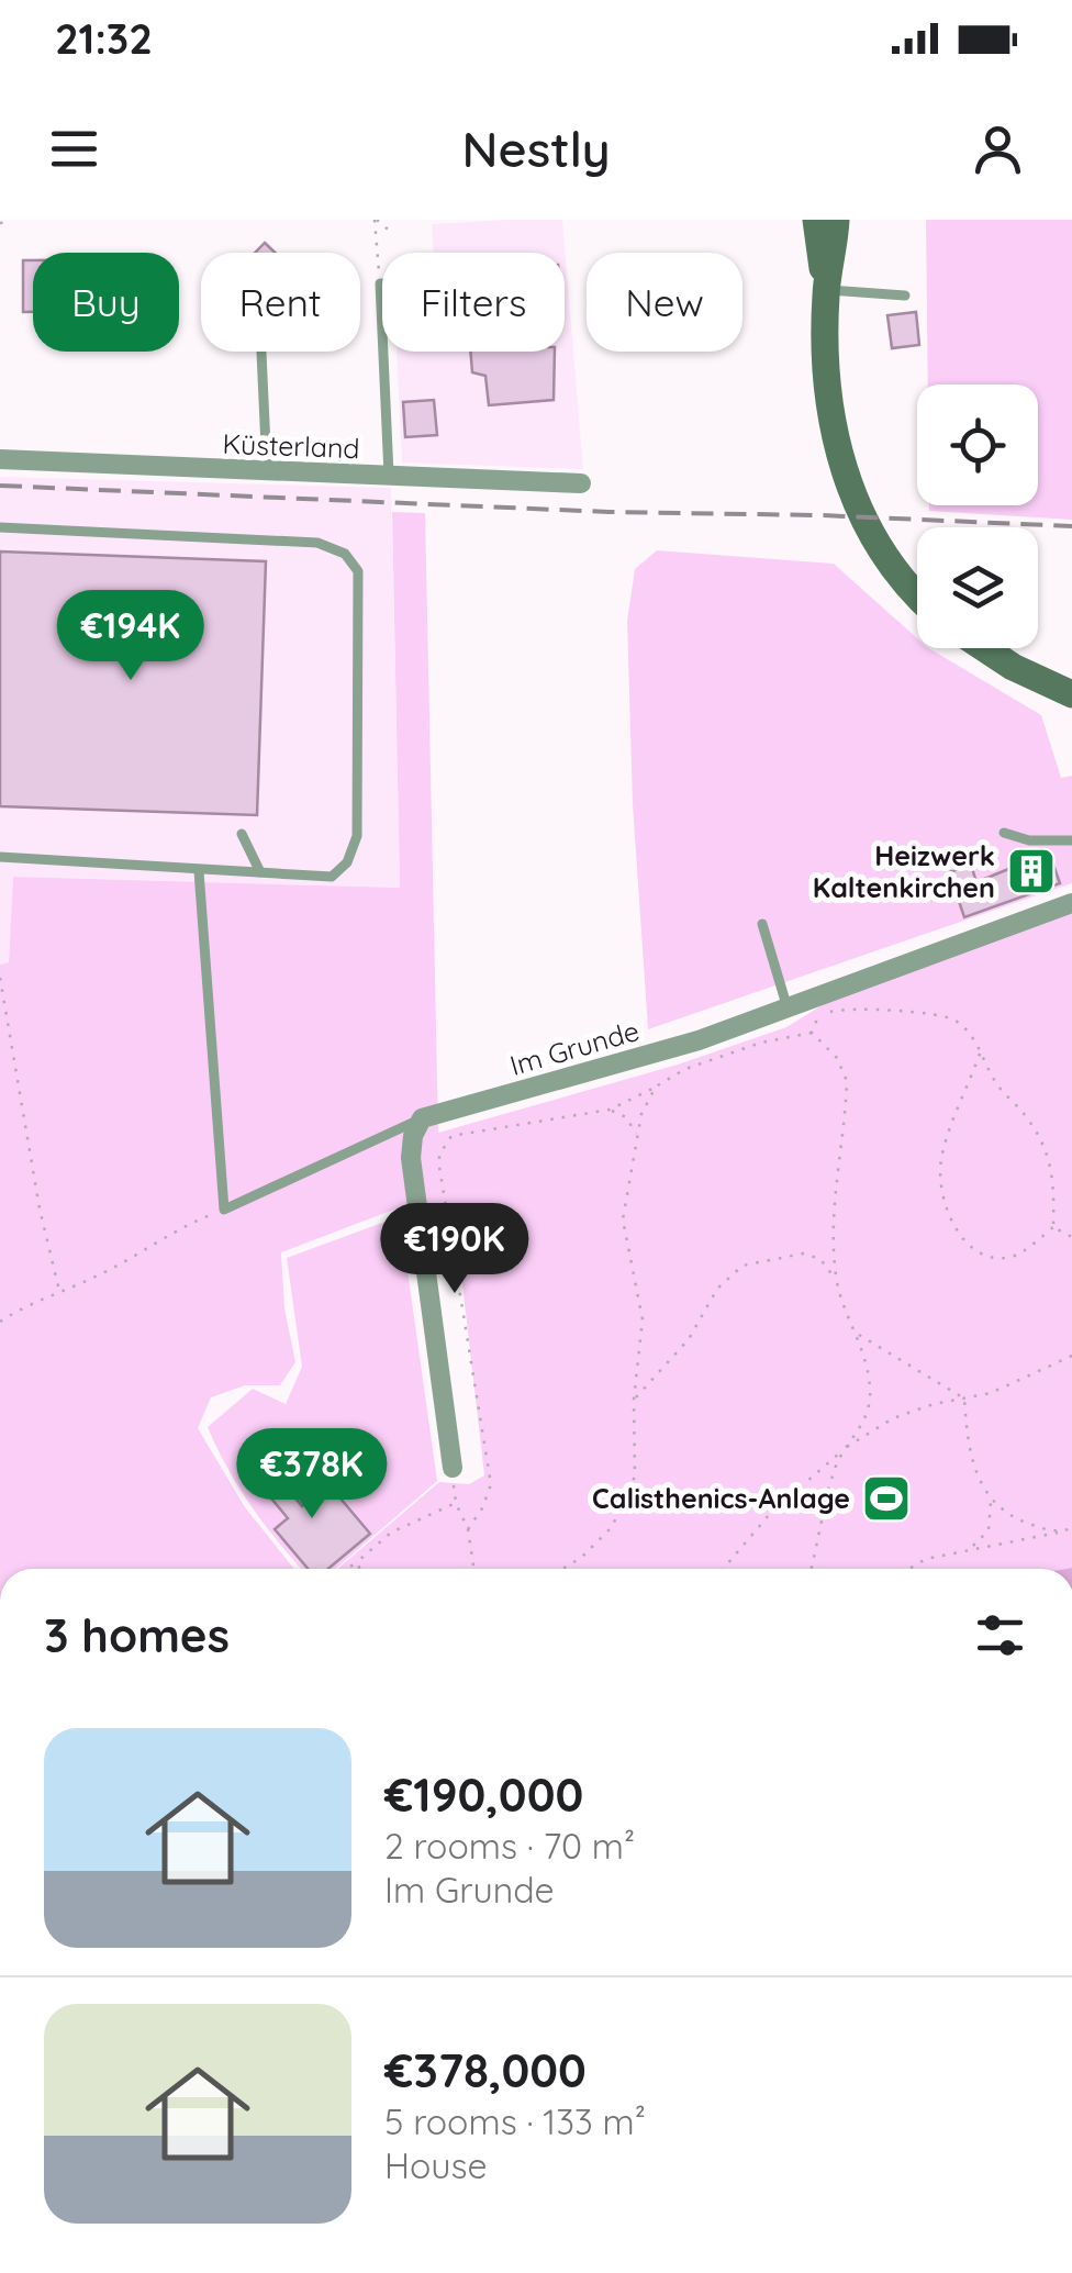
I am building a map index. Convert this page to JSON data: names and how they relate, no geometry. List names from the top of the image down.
{
  "streets": {
    "street": ["Küsterland", "Im Grunde"]
  },
  "places": {
    "building": ["Heizwerk Kaltenkirchen"],
    "sports": ["Calisthenics-Anlage"]
  },
  "page": {
    "status": "21:32",
    "header": "Nestly",
    "chip": [
      "Buy",
      "Rent",
      "Filters",
      "New"
    ],
    "price": ["€194K", "€190K", "€378K"],
    "heading": "3 homes",
    "list": [
      {
        "name": "€190,000",
        "note": "2 rooms · 70 m² · Im Grunde"
      },
      {
        "name": "€378,000",
        "note": "5 rooms · 133 m² · House"
      }
    ]
  }
}
